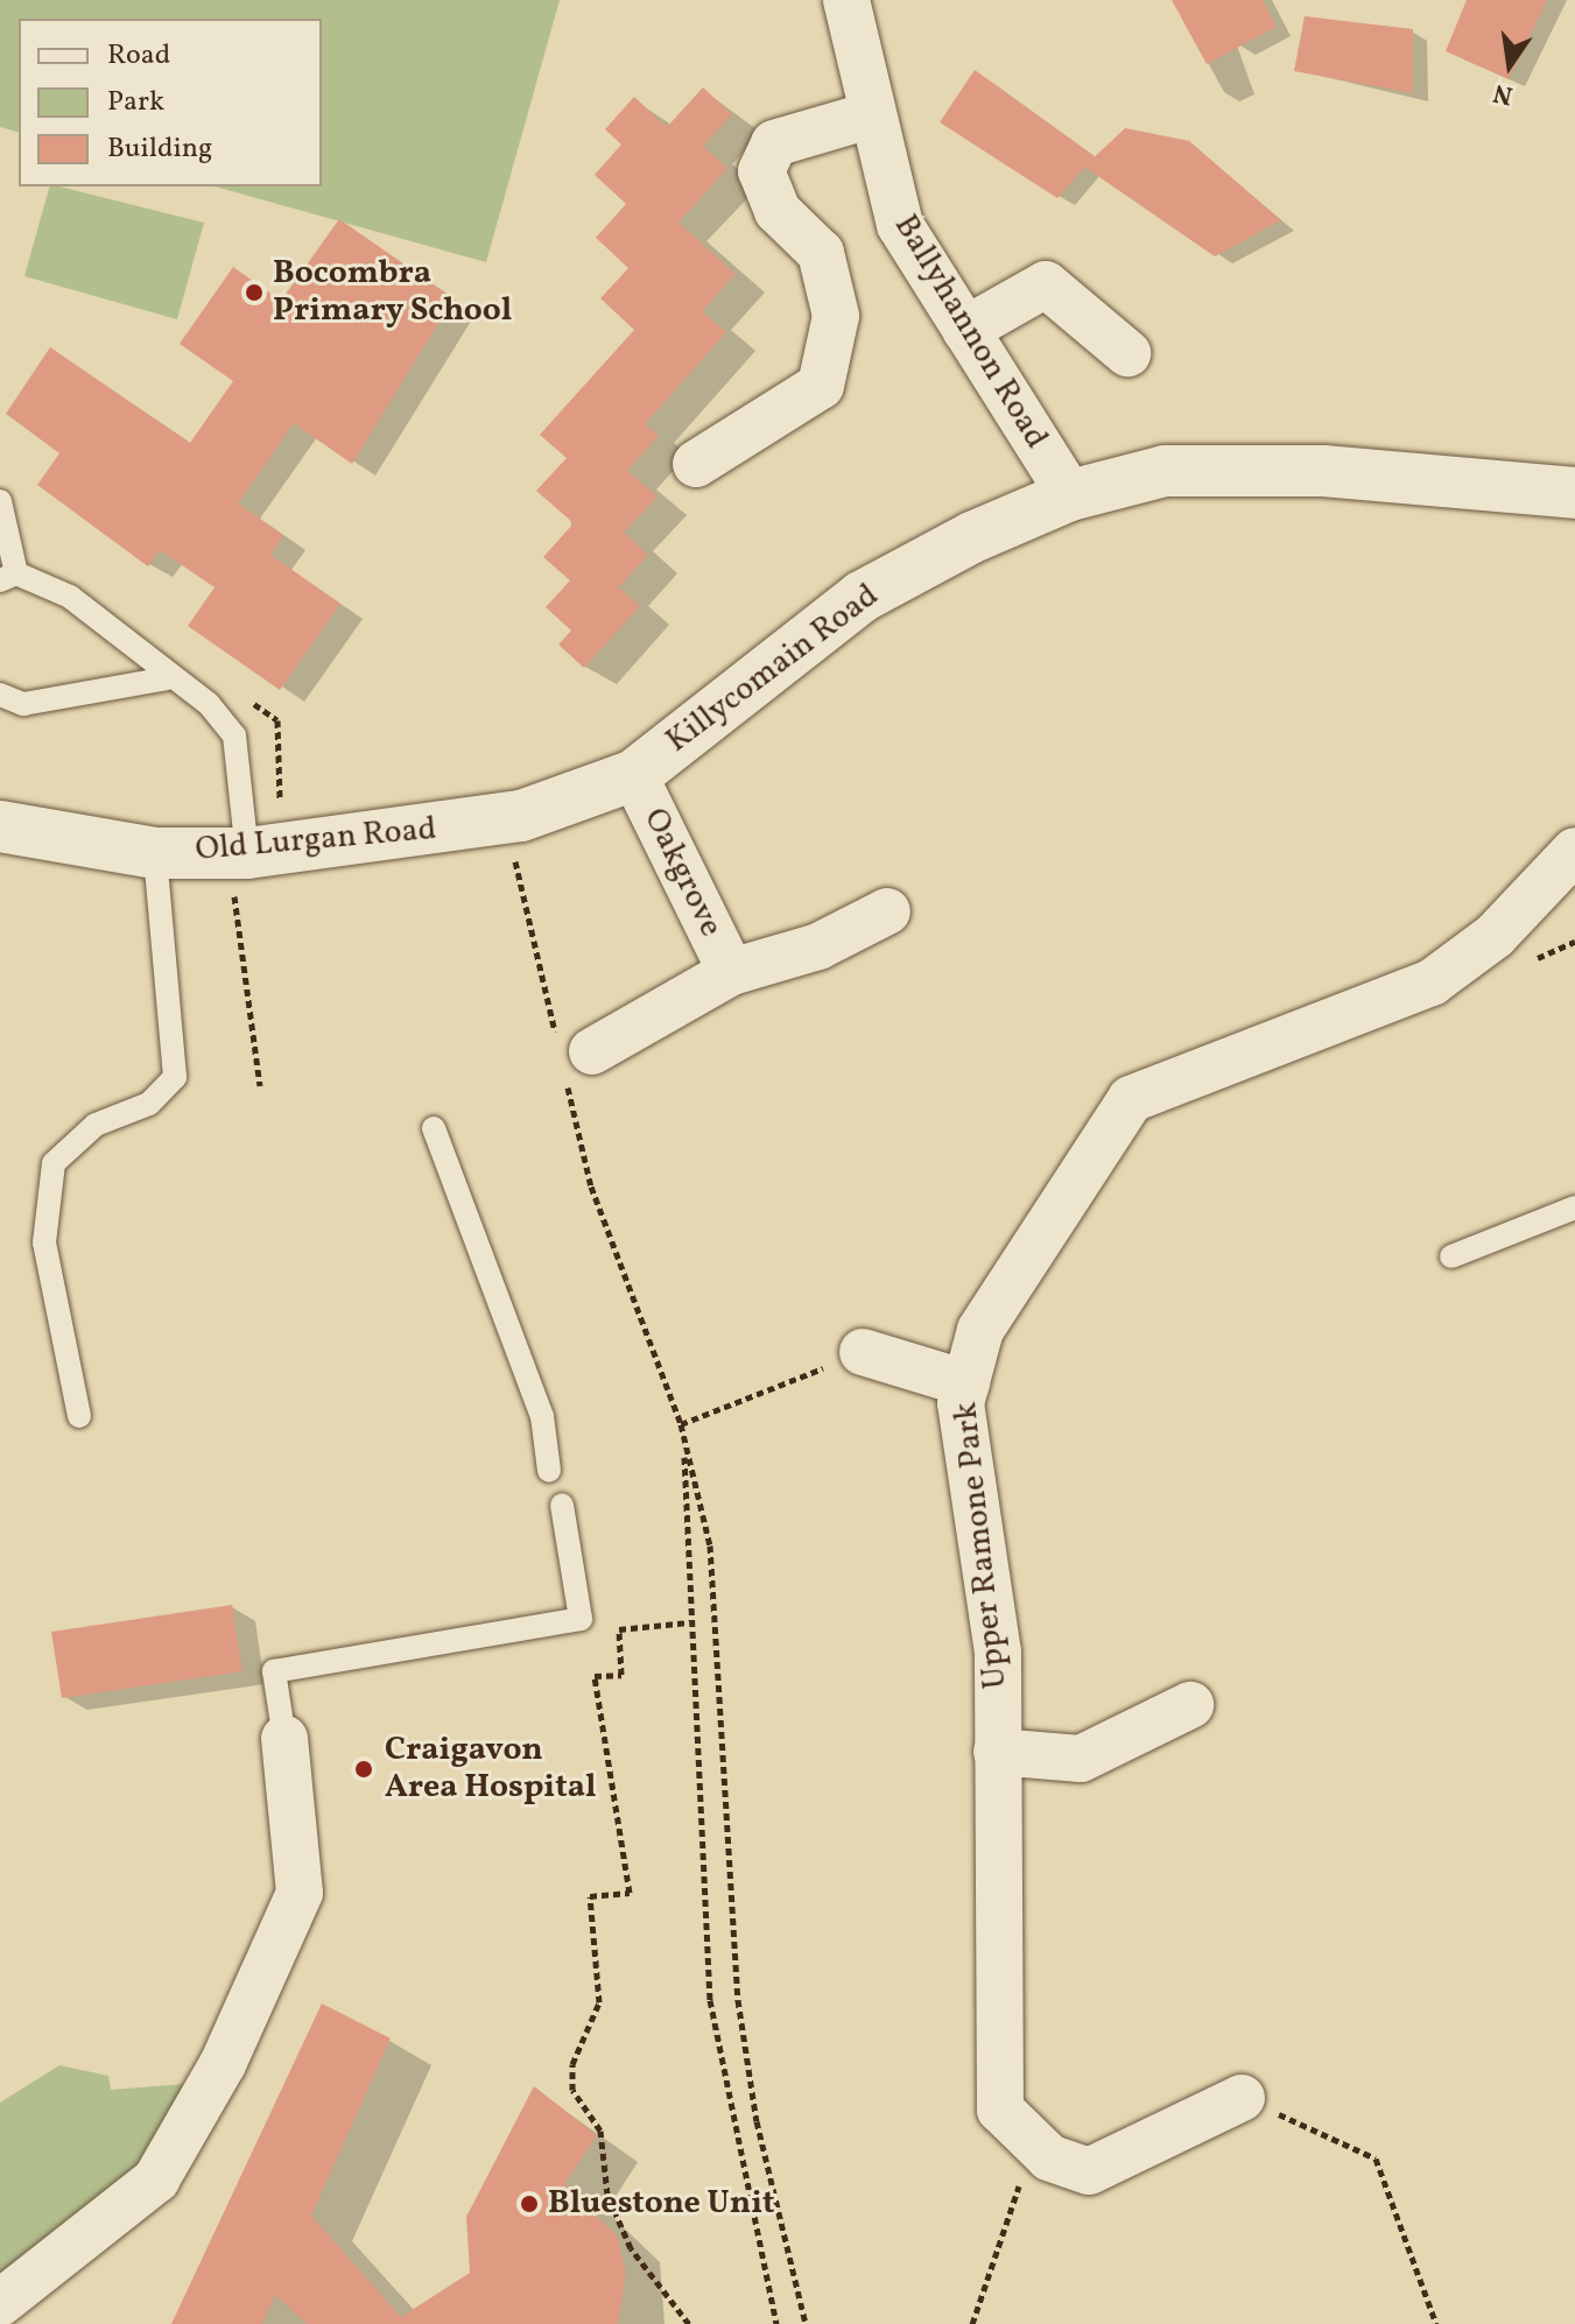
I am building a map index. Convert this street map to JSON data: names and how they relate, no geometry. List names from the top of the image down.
{
  "streets": {
    "street": [
      "Ballyhannon Road",
      "Killycomain Road",
      "Old Lurgan Road",
      "Oakgrove",
      "Upper Ramone Park"
    ]
  },
  "crossings": [
    ["Ballyhannon Road", "Killycomain Road"],
    ["Killycomain Road", "Old Lurgan Road"],
    ["Killycomain Road", "Oakgrove"]
  ],
  "places": ["Bocombra Primary School", "Craigavon Area Hospital", "Bluestone Unit"],
  "legend": ["Road", "Park", "Building"],
  "north": "bottom"
}
